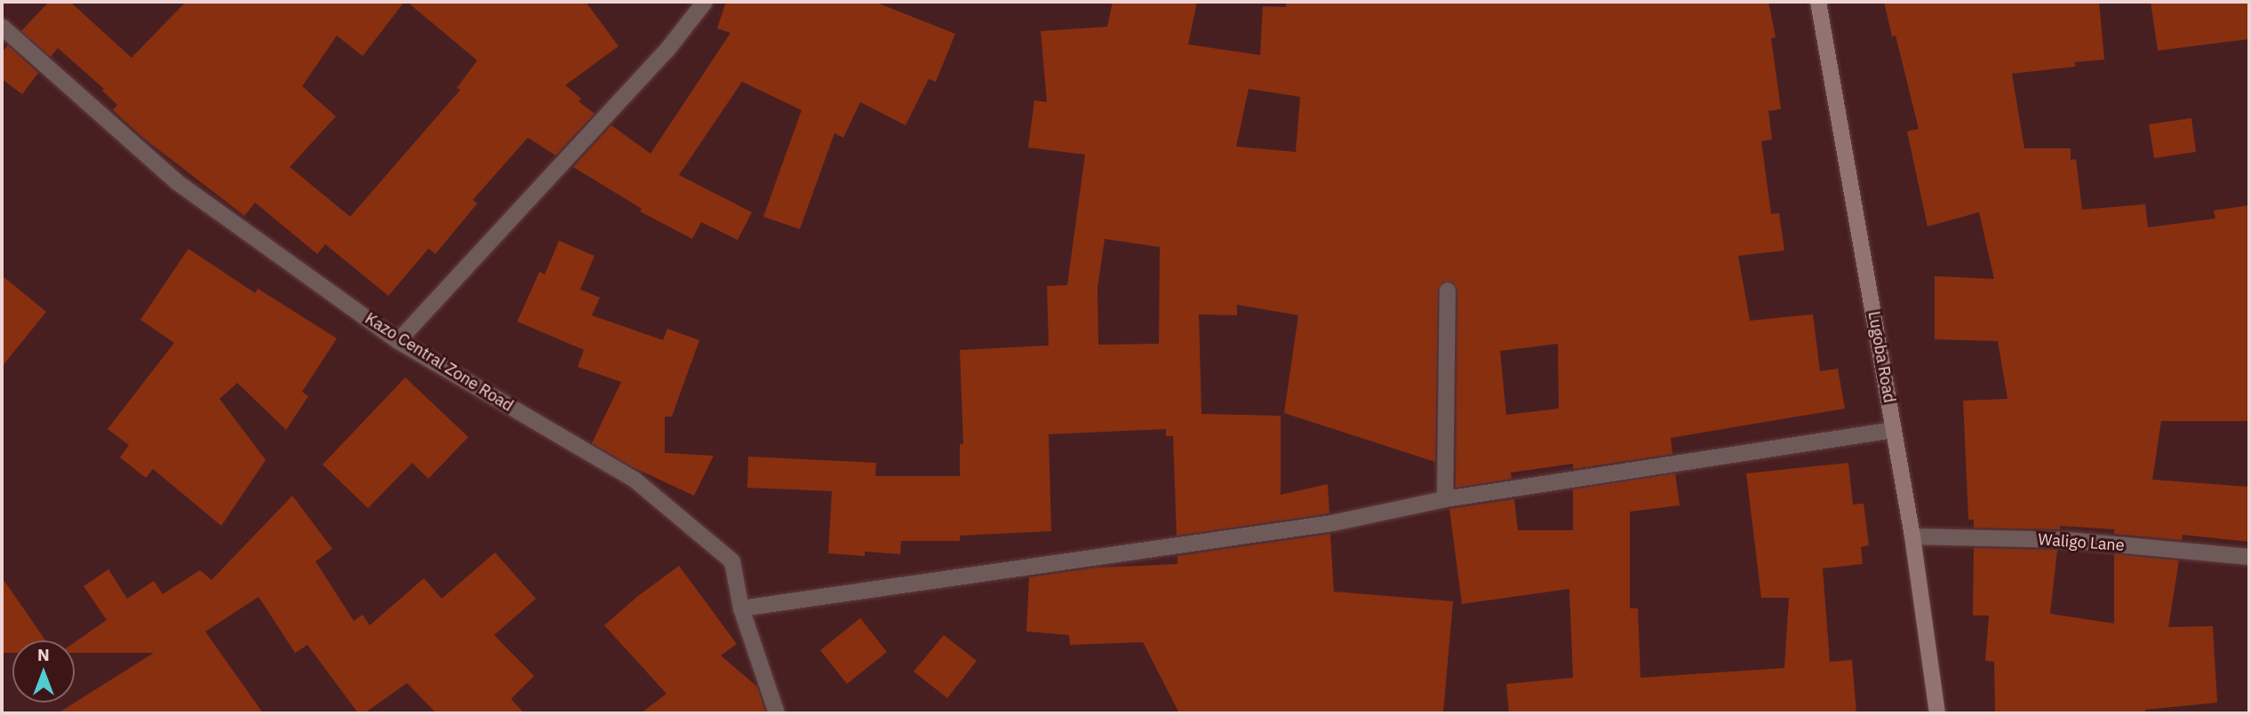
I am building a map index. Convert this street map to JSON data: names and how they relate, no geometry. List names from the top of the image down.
{
  "streets": {
    "street": ["Lugoba Road", "Kazo Central Zone Road", "Waligo Lane"]
  },
  "crossings": [
    ["Lugoba Road", "Waligo Lane"]
  ],
  "north": "top"
}
